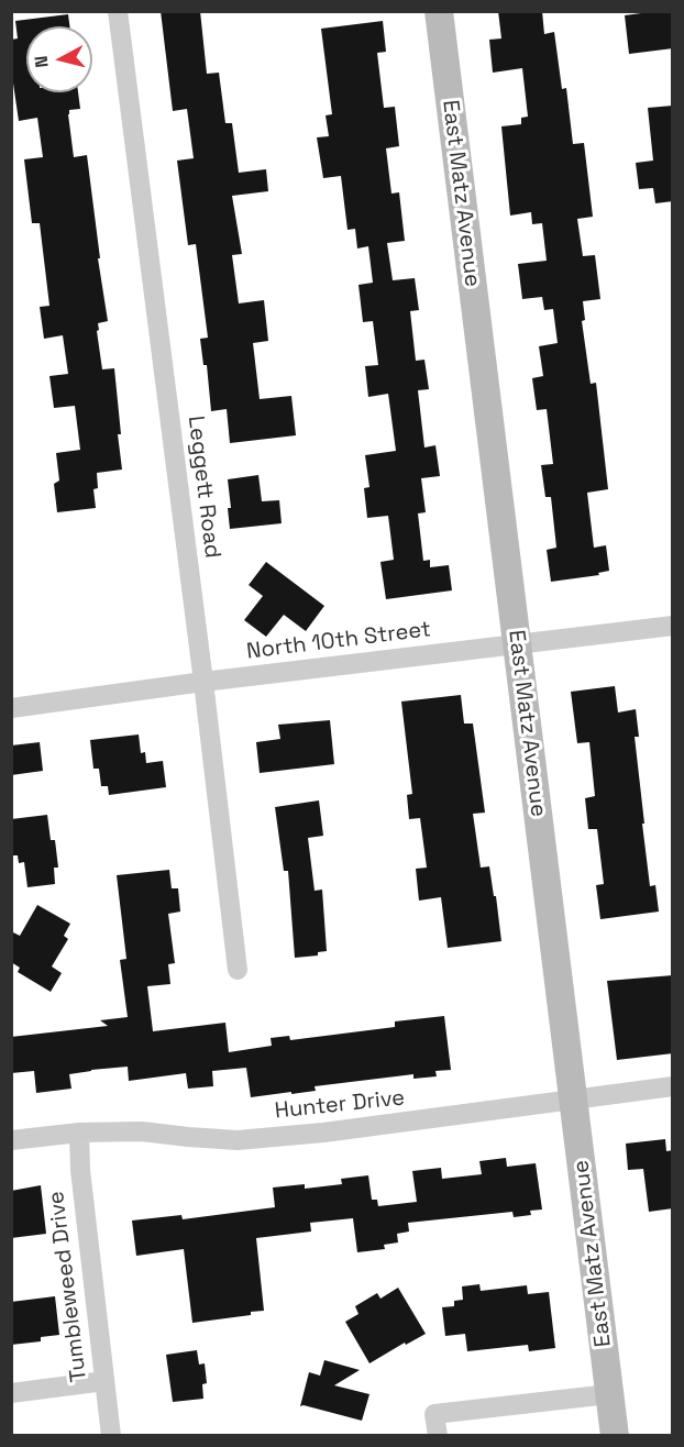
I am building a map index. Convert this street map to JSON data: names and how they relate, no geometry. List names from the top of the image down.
{
  "streets": {
    "street": [
      "East Matz Avenue",
      "Leggett Road",
      "North 10th Street",
      "Hunter Drive",
      "Tumbleweed Drive"
    ]
  },
  "crossings": [
    ["East Matz Avenue", "North 10th Street"],
    ["East Matz Avenue", "Hunter Drive"],
    ["Leggett Road", "North 10th Street"],
    ["Hunter Drive", "Tumbleweed Drive"]
  ],
  "north": "left"
}
